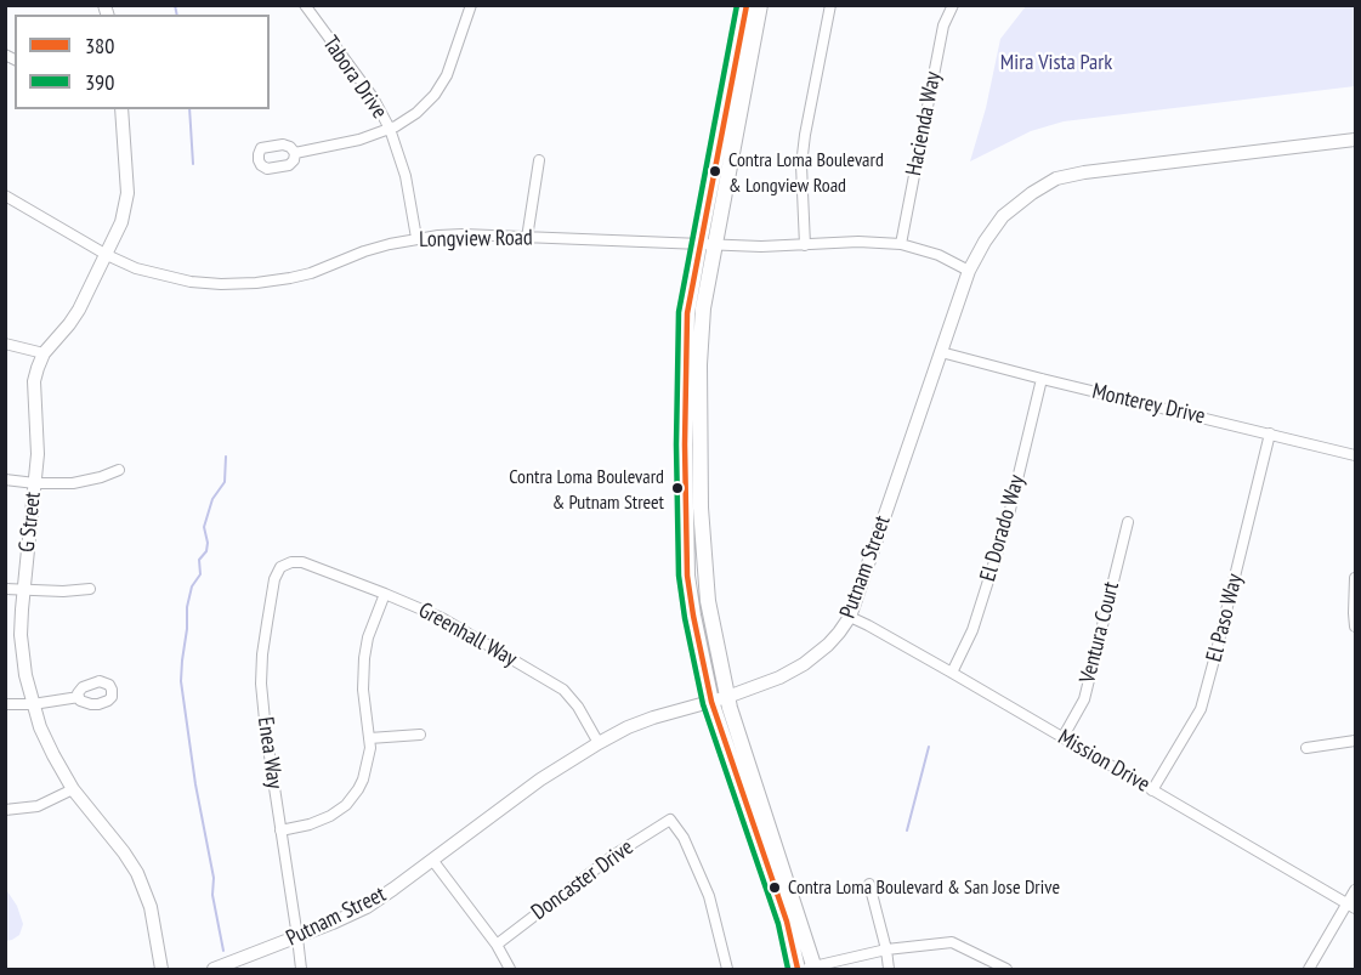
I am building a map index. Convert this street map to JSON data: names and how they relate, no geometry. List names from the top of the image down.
{
  "streets": {
    "street": [
      "Tabora Drive",
      "Hacienda Way",
      "Longview Road",
      "Monterey Drive",
      "G Street",
      "El Dorado Way",
      "Putnam Street",
      "El Paso Way",
      "Ventura Court",
      "Greenhall Way",
      "Enea Way",
      "Mission Drive",
      "Doncaster Drive"
    ]
  },
  "crossings": [
    ["Tabora Drive", "Longview Road"],
    ["Hacienda Way", "Longview Road"],
    ["Longview Road", "G Street"],
    ["Longview Road", "Putnam Street"],
    ["Monterey Drive", "El Dorado Way"],
    ["Monterey Drive", "Putnam Street"],
    ["Monterey Drive", "El Paso Way"],
    ["El Dorado Way", "Mission Drive"],
    ["Putnam Street", "Greenhall Way"],
    ["Putnam Street", "Enea Way"],
    ["Putnam Street", "Mission Drive"],
    ["El Paso Way", "Mission Drive"],
    ["Ventura Court", "Mission Drive"],
    ["Greenhall Way", "Enea Way"]
  ],
  "parks": ["Mira Vista Park"],
  "places": ["Contra Loma Boulevard & Longview Road", "Contra Loma Boulevard & Putnam Street", "Contra Loma Boulevard & San Jose Drive"],
  "lines": ["transit line 380", "transit line 390"],
  "legend": ["380", "390"]
}
